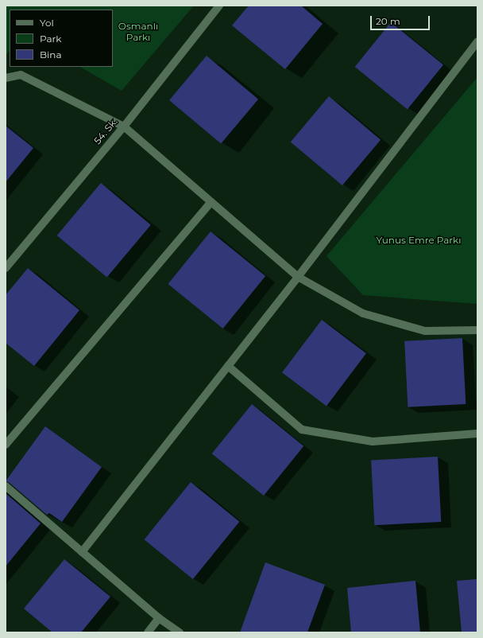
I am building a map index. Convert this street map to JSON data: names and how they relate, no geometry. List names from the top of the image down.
{
  "streets": {
    "street": ["54. Sk."]
  },
  "parks": ["Osmanlı Parkı", "Yunus Emre Parkı"],
  "legend": ["Yol", "Park", "Bina"],
  "scale_bar": "20 m"
}
